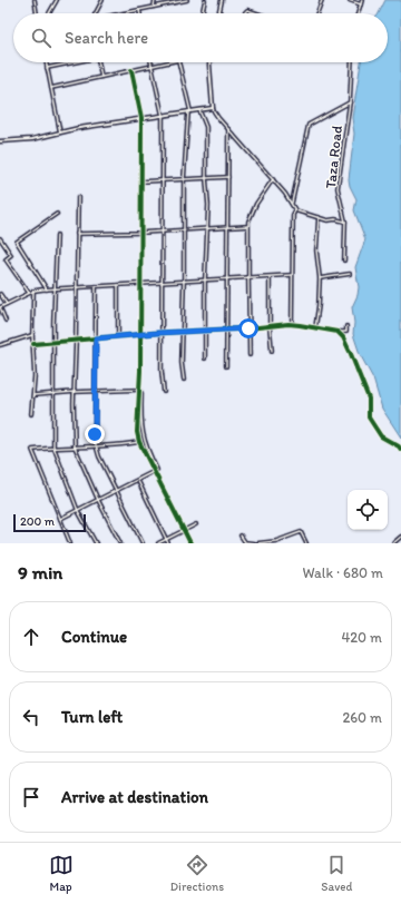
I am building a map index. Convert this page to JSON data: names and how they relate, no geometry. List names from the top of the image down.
{
  "streets": {
    "street": ["Taza Road"]
  },
  "scale_bar": "200 m",
  "page": {
    "search": "Search here",
    "scale": "200 m",
    "heading": ["9 min", "Walk · 680 m"],
    "list": [
      ["Continue", "420 m"],
      ["Turn left", "260 m"],
      "Arrive at destination"
    ],
    "nav": ["Map", "Directions", "Saved"]
  }
}
